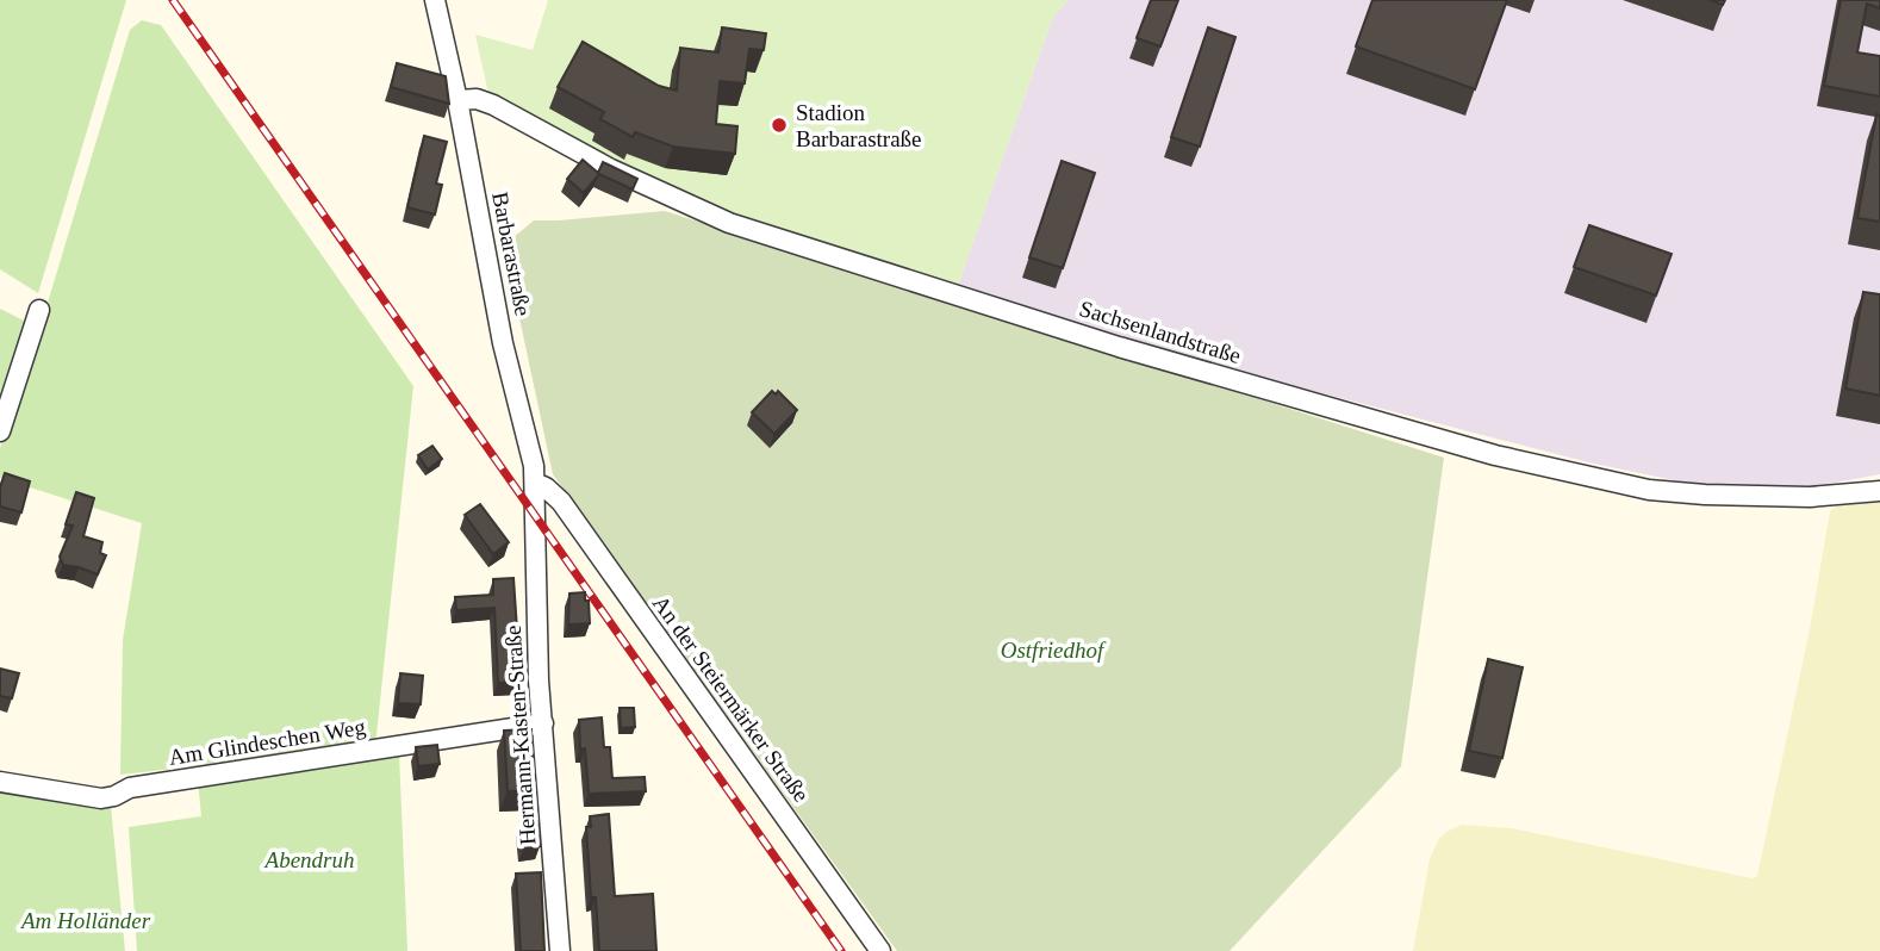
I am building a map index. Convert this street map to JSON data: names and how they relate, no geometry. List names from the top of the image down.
{
  "streets": {
    "street": [
      "Barbarastraße",
      "Sachsenlandstraße",
      "An der Steiermärker Straße",
      "Hermann-Kasten-Straße",
      "Am Glindeschen Weg"
    ]
  },
  "crossings": [
    ["Barbarastraße", "Sachsenlandstraße"],
    ["Barbarastraße", "An der Steiermärker Straße"],
    ["Barbarastraße", "Hermann-Kasten-Straße"],
    ["Hermann-Kasten-Straße", "Am Glindeschen Weg"]
  ],
  "parks": ["Ostfriedhof", "Abendruh", "Am Holländer"],
  "places": ["Stadion Barbarastraße"]
}
